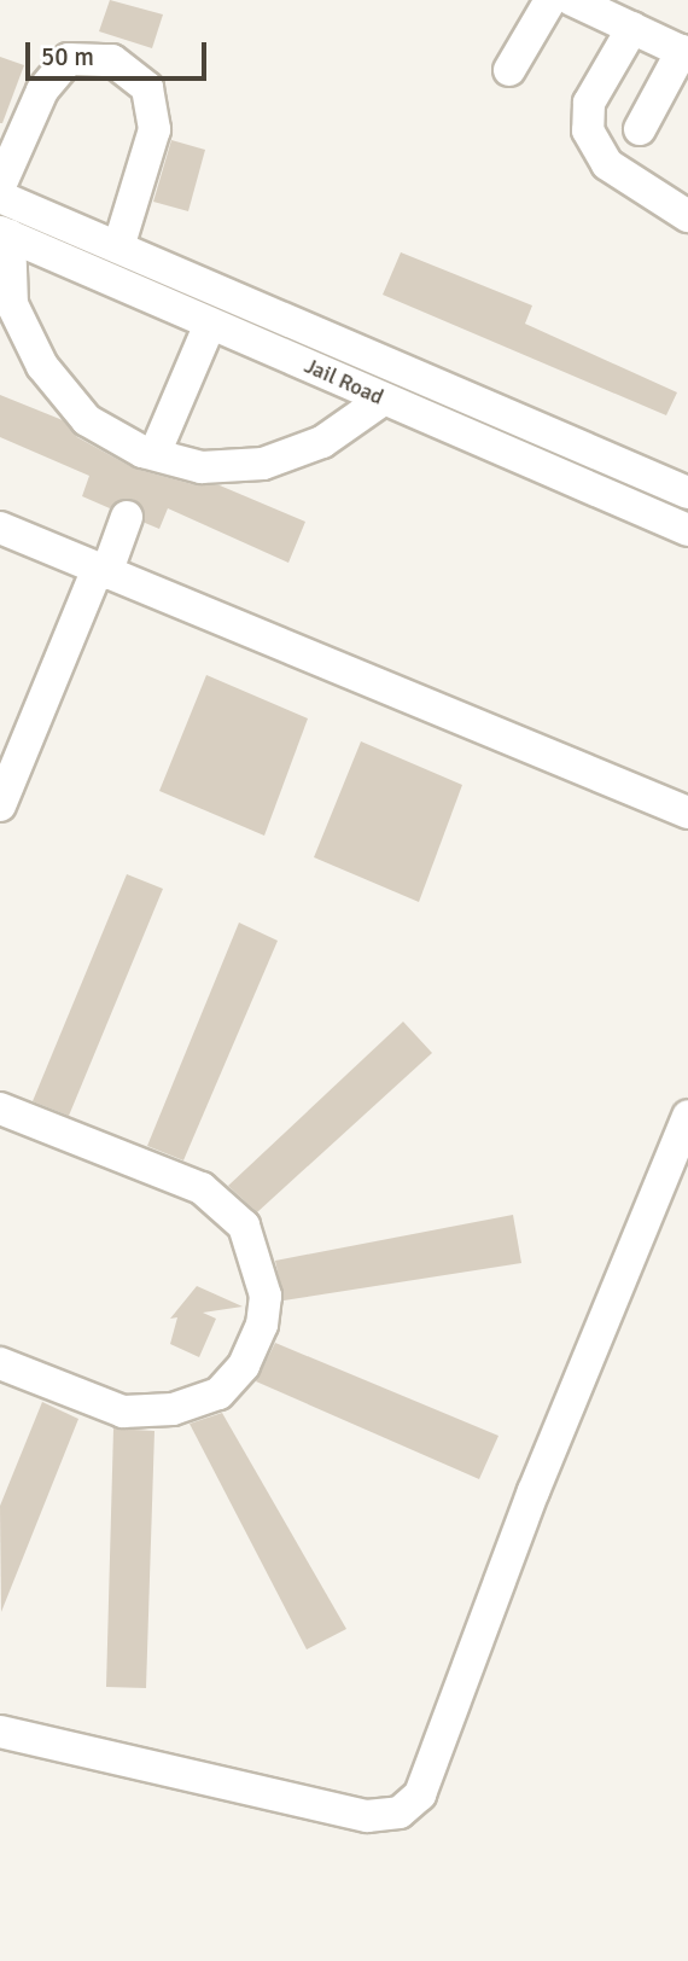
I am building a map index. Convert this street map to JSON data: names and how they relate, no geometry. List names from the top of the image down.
{
  "streets": {
    "street": ["Jail Road"]
  },
  "scale_bar": "50 m"
}
